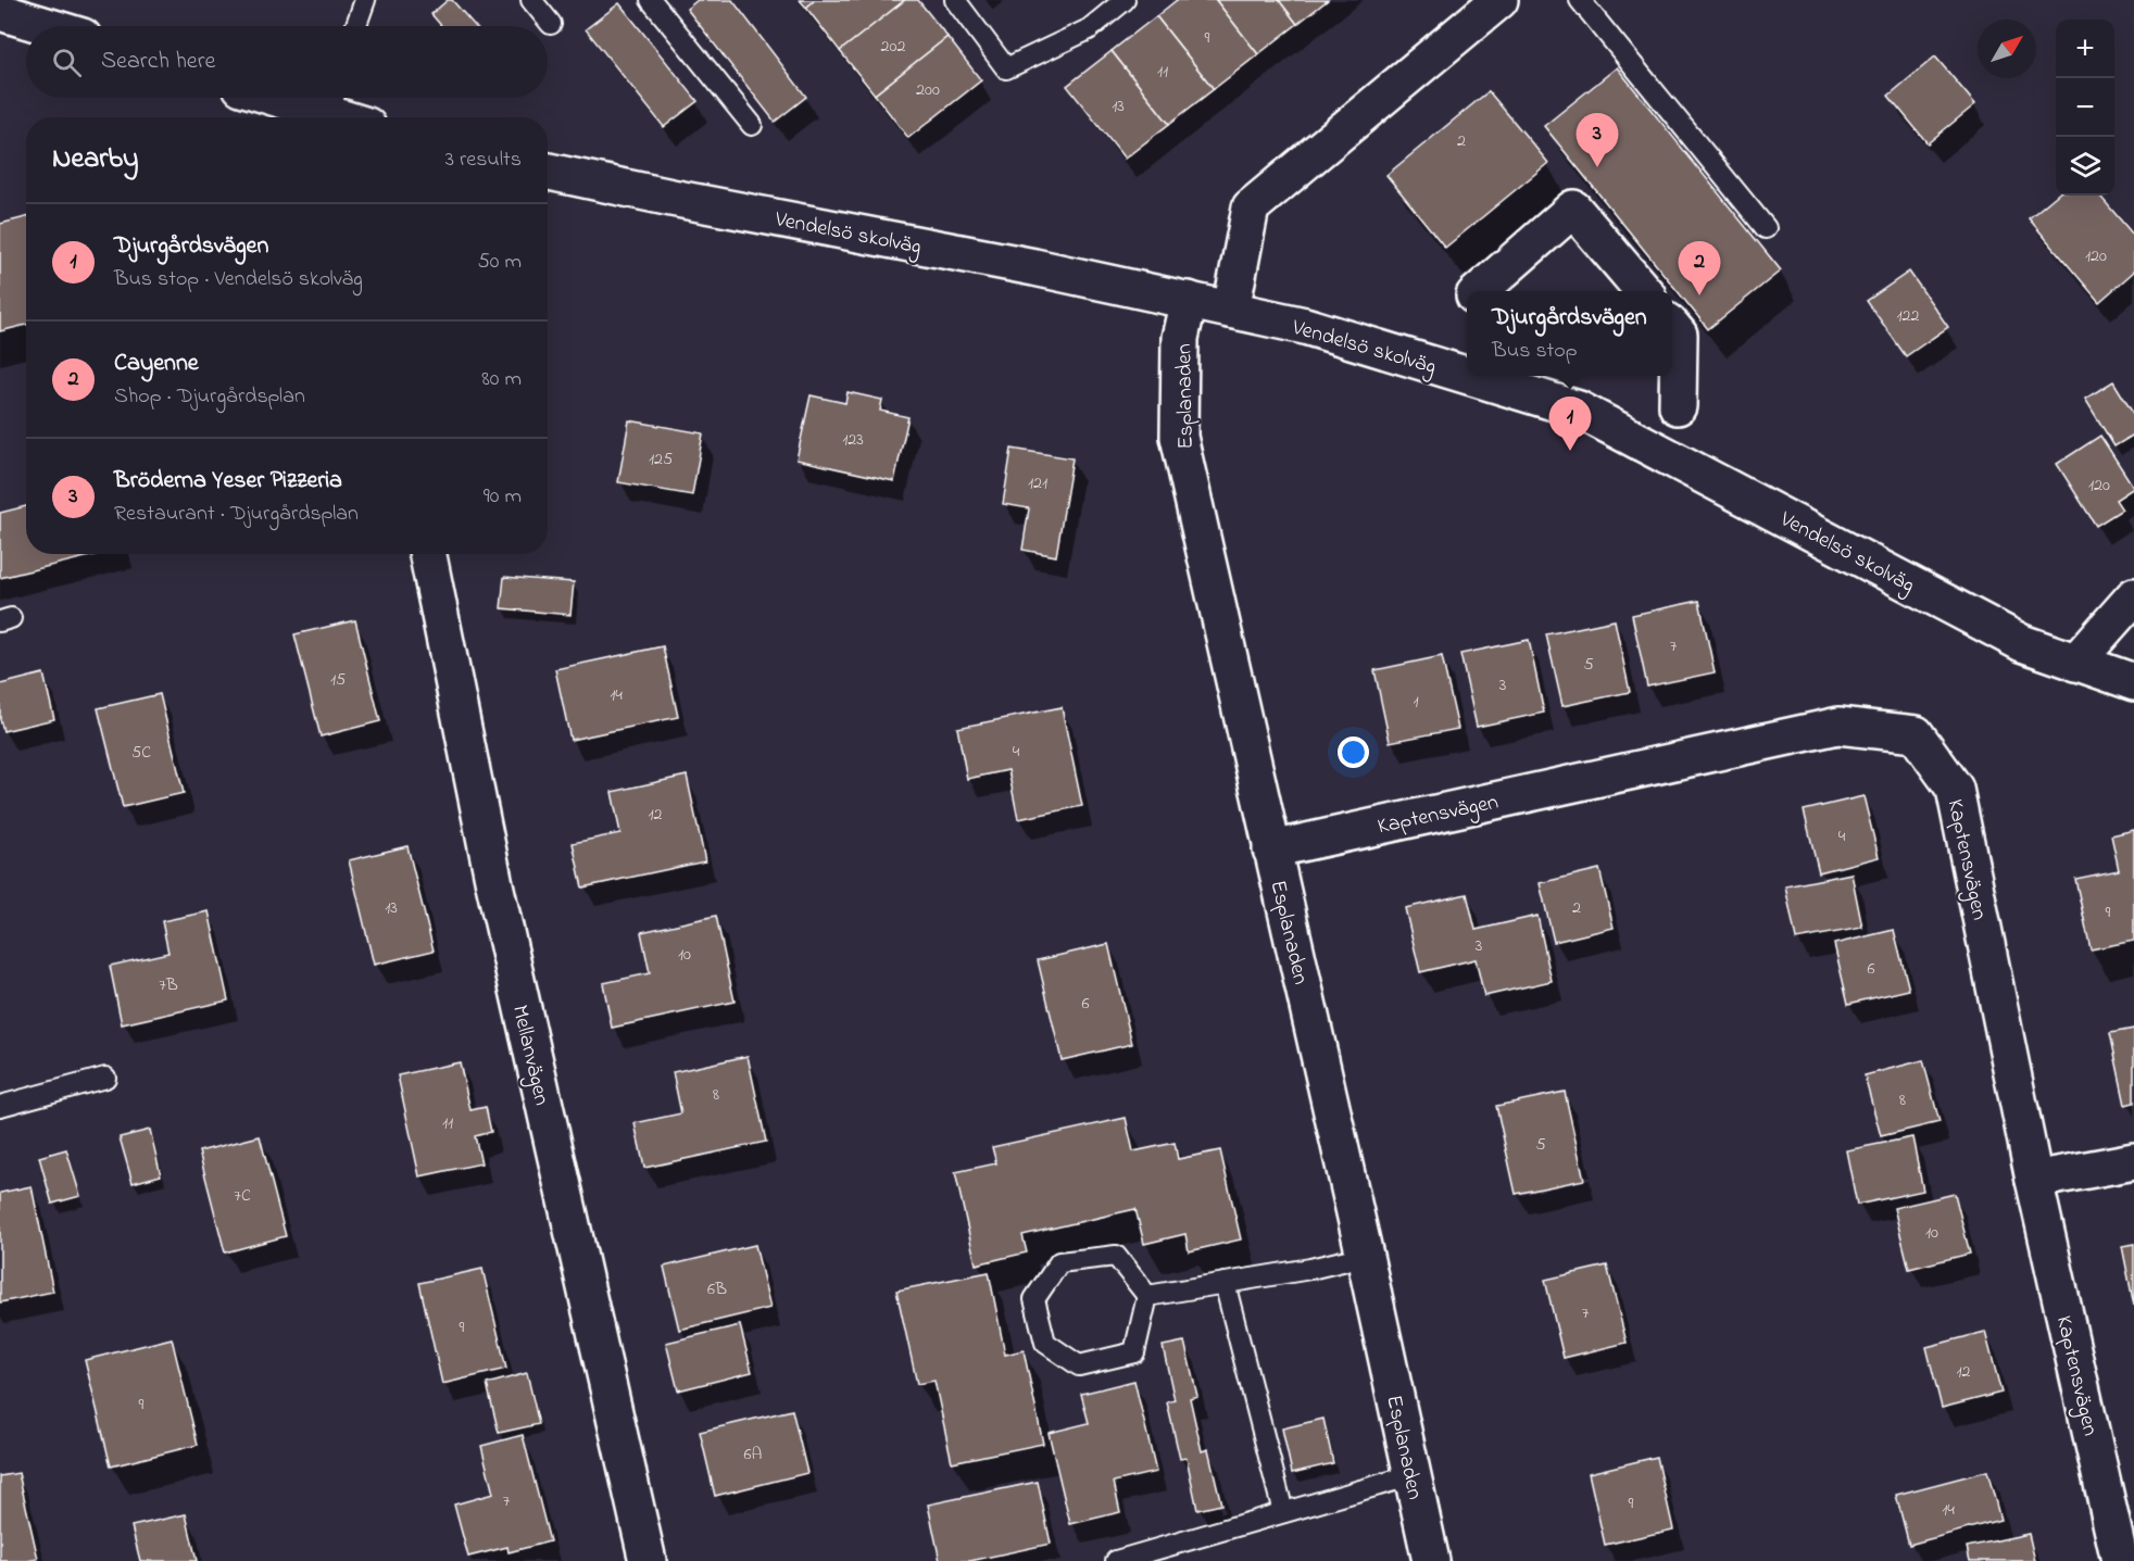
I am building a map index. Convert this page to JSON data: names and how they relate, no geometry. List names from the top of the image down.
{
  "streets": {
    "street": [
      "Vendelsö skolväg",
      "Esplanaden",
      "Kaptensvägen",
      "Mellanvägen"
    ]
  },
  "crossings": [
    ["Vendelsö skolväg", "Esplanaden"],
    ["Esplanaden", "Kaptensvägen"]
  ],
  "house_numbers": [
    "9",
    "202",
    "11",
    "200",
    "13",
    "2",
    "120",
    "122",
    "123",
    "125",
    "121",
    "120",
    "7",
    "5",
    "15",
    "3",
    "14",
    "1",
    "4",
    "5C",
    "12",
    "4",
    "13",
    "2",
    "9",
    "3",
    "10",
    "6",
    "7B",
    "6",
    "8",
    "8",
    "11",
    "5",
    "7C",
    "10",
    "6B",
    "7",
    "9",
    "12",
    "9",
    "6A",
    "7",
    "9",
    "14"
  ],
  "north": "top right",
  "page": {
    "map_buttons": ["+", "−"],
    "search": "Search here",
    "pins": ["3", "2", "1"],
    "heading": ["Nearby", "3 results"],
    "list": [
      {
        "mark": "1",
        "name": "Djurgårdsvägen",
        "note": "Bus stop · Vendelsö skolväg",
        "value": "50 m"
      },
      {
        "mark": "2",
        "name": "Cayenne",
        "note": "Shop · Djurgårdsplan",
        "value": "80 m"
      },
      {
        "mark": "3",
        "name": "Bröderna Yeser Pizzeria",
        "note": "Restaurant · Djurgårdsplan",
        "value": "90 m"
      }
    ],
    "popup": ["Djurgårdsvägen", "Bus stop"]
  }
}
